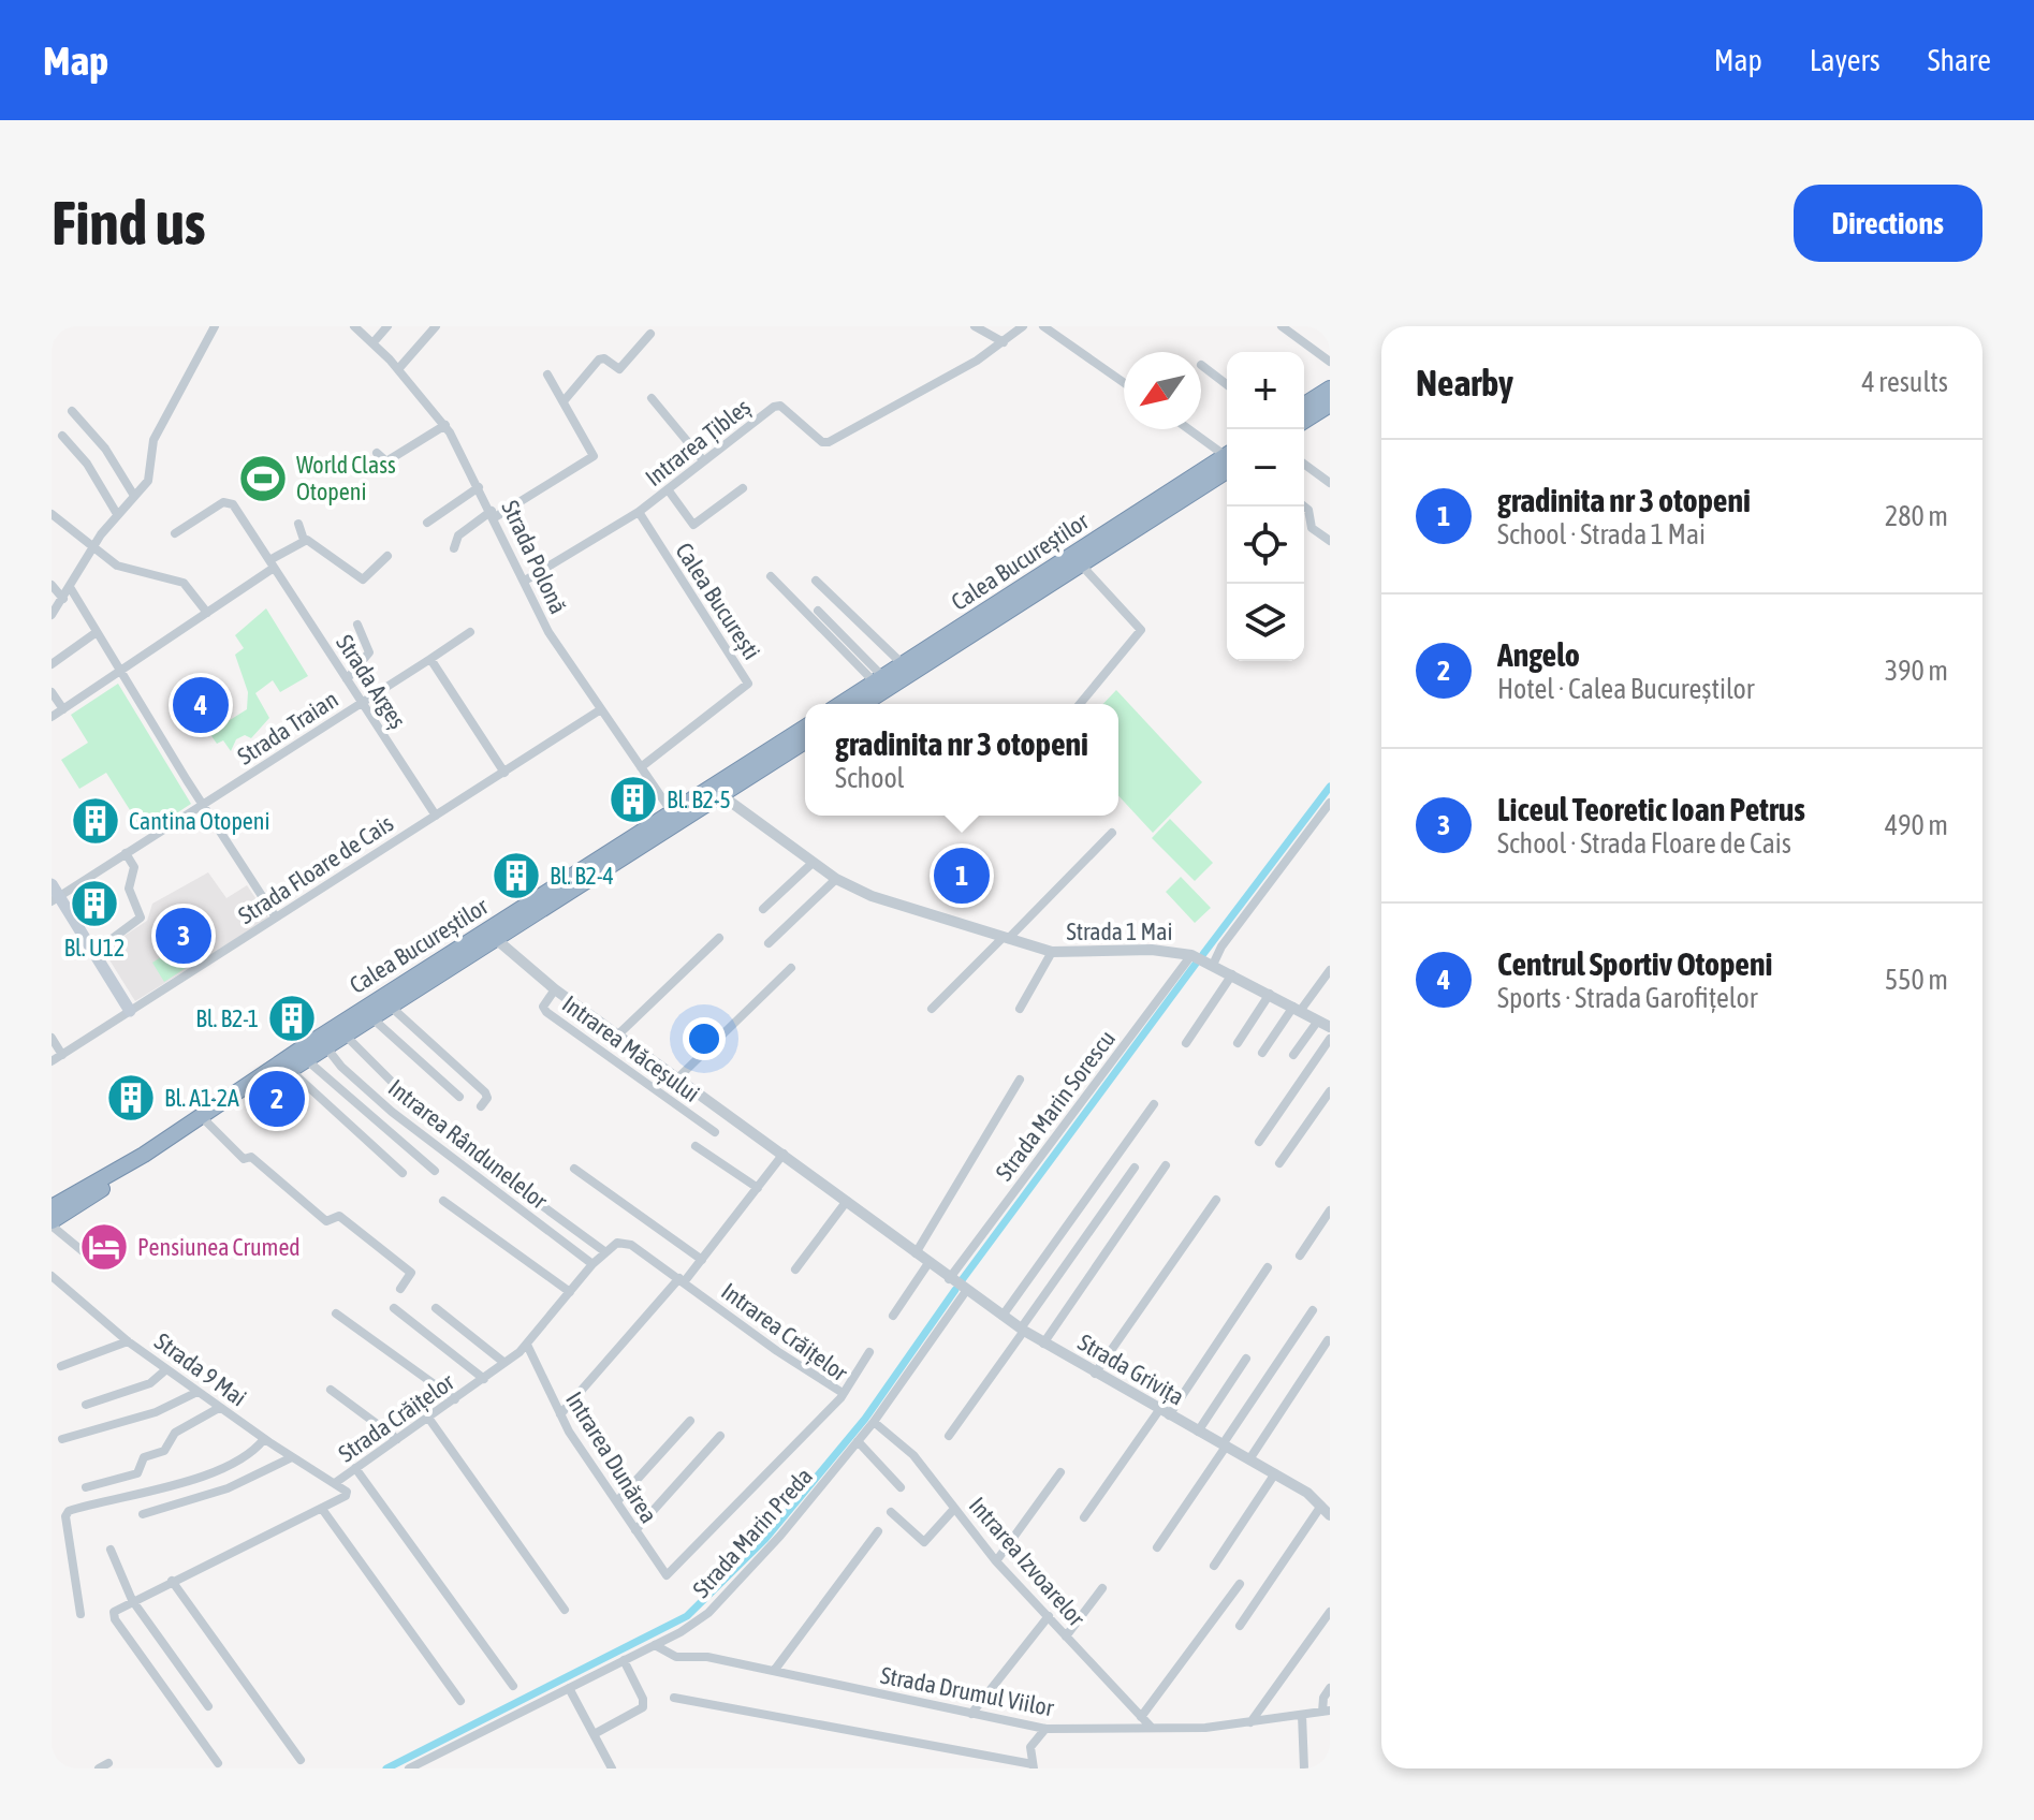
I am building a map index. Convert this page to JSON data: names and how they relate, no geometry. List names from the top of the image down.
{
  "streets": {
    "highway": ["Calea Bucureștilor"],
    "street": [
      "Intrarea Țibleș",
      "Strada Polonă",
      "Calea București",
      "Strada Argeș",
      "Strada Traian",
      "Strada Floare de Cais",
      "Strada 1 Mai",
      "Intrarea Măceșului",
      "Strada Marin Sorescu",
      "Intrarea Rândunelelor",
      "Intrarea Crăițelor",
      "Strada 9 Mai",
      "Strada Grivița",
      "Strada Crăițelor",
      "Intrarea Dunărea",
      "Strada Marin Preda",
      "Intrarea Izvoarelor",
      "Strada Drumul Viilor"
    ]
  },
  "crossings": [
    ["Intrarea Țibleș", "Strada Polonă"],
    ["Intrarea Țibleș", "Calea București"],
    ["Strada Polonă", "Calea Bucureștilor"],
    ["Strada Polonă", "Calea București"],
    ["Strada Polonă", "Strada Floare de Cais"],
    ["Calea Bucureștilor", "Strada 1 Mai"],
    ["Calea Bucureștilor", "Intrarea Rândunelelor"],
    ["Calea Bucureștilor", "Strada Grivița"],
    ["Strada Argeș", "Strada Traian"],
    ["Strada Argeș", "Strada Floare de Cais"],
    ["Strada 1 Mai", "Strada Marin Sorescu"],
    ["Intrarea Măceșului", "Strada Grivița"],
    ["Strada Marin Sorescu", "Strada Grivița"],
    ["Intrarea Rândunelelor", "Strada Crăițelor"],
    ["Intrarea Crăițelor", "Strada Grivița"],
    ["Intrarea Crăițelor", "Intrarea Dunărea"],
    ["Strada 9 Mai", "Strada Crăițelor"],
    ["Strada Grivița", "Strada Marin Preda"],
    ["Strada Crăițelor", "Intrarea Dunărea"],
    ["Strada Marin Preda", "Intrarea Izvoarelor"],
    ["Strada Marin Preda", "Strada Drumul Viilor"],
    ["Intrarea Izvoarelor", "Strada Drumul Viilor"]
  ],
  "places": {
    "sports": ["World Class Otopeni"],
    "building": [
      "Bl. B2-5",
      "Cantina Otopeni",
      "Bl. B2-4",
      "Bl. U12",
      "Bl. B2-1",
      "Bl. A1-2A"
    ],
    "hotel": ["Pensiunea Crumed"]
  },
  "north": "bottom left",
  "page": {
    "header": "Map",
    "nav": ["Map", "Layers", "Share"],
    "buttons": "Directions",
    "title": "Find us",
    "heading": ["Nearby", "4 results"],
    "map_buttons": ["+", "−"],
    "list": [
      {
        "mark": "1",
        "name": "gradinita nr 3 otopeni",
        "note": "School · Strada 1 Mai",
        "value": "280 m"
      },
      {
        "mark": "2",
        "name": "Angelo",
        "note": "Hotel · Calea Bucureștilor",
        "value": "390 m"
      },
      {
        "mark": "3",
        "name": "Liceul Teoretic Ioan Petrus",
        "note": "School · Strada Floare de Cais",
        "value": "490 m"
      },
      {
        "mark": "4",
        "name": "Centrul Sportiv Otopeni",
        "note": "Sports · Strada Garofițelor",
        "value": "550 m"
      }
    ],
    "pins": [
      "4",
      "1",
      "3",
      "2"
    ],
    "popup": ["gradinita nr 3 otopeni", "School"]
  }
}
